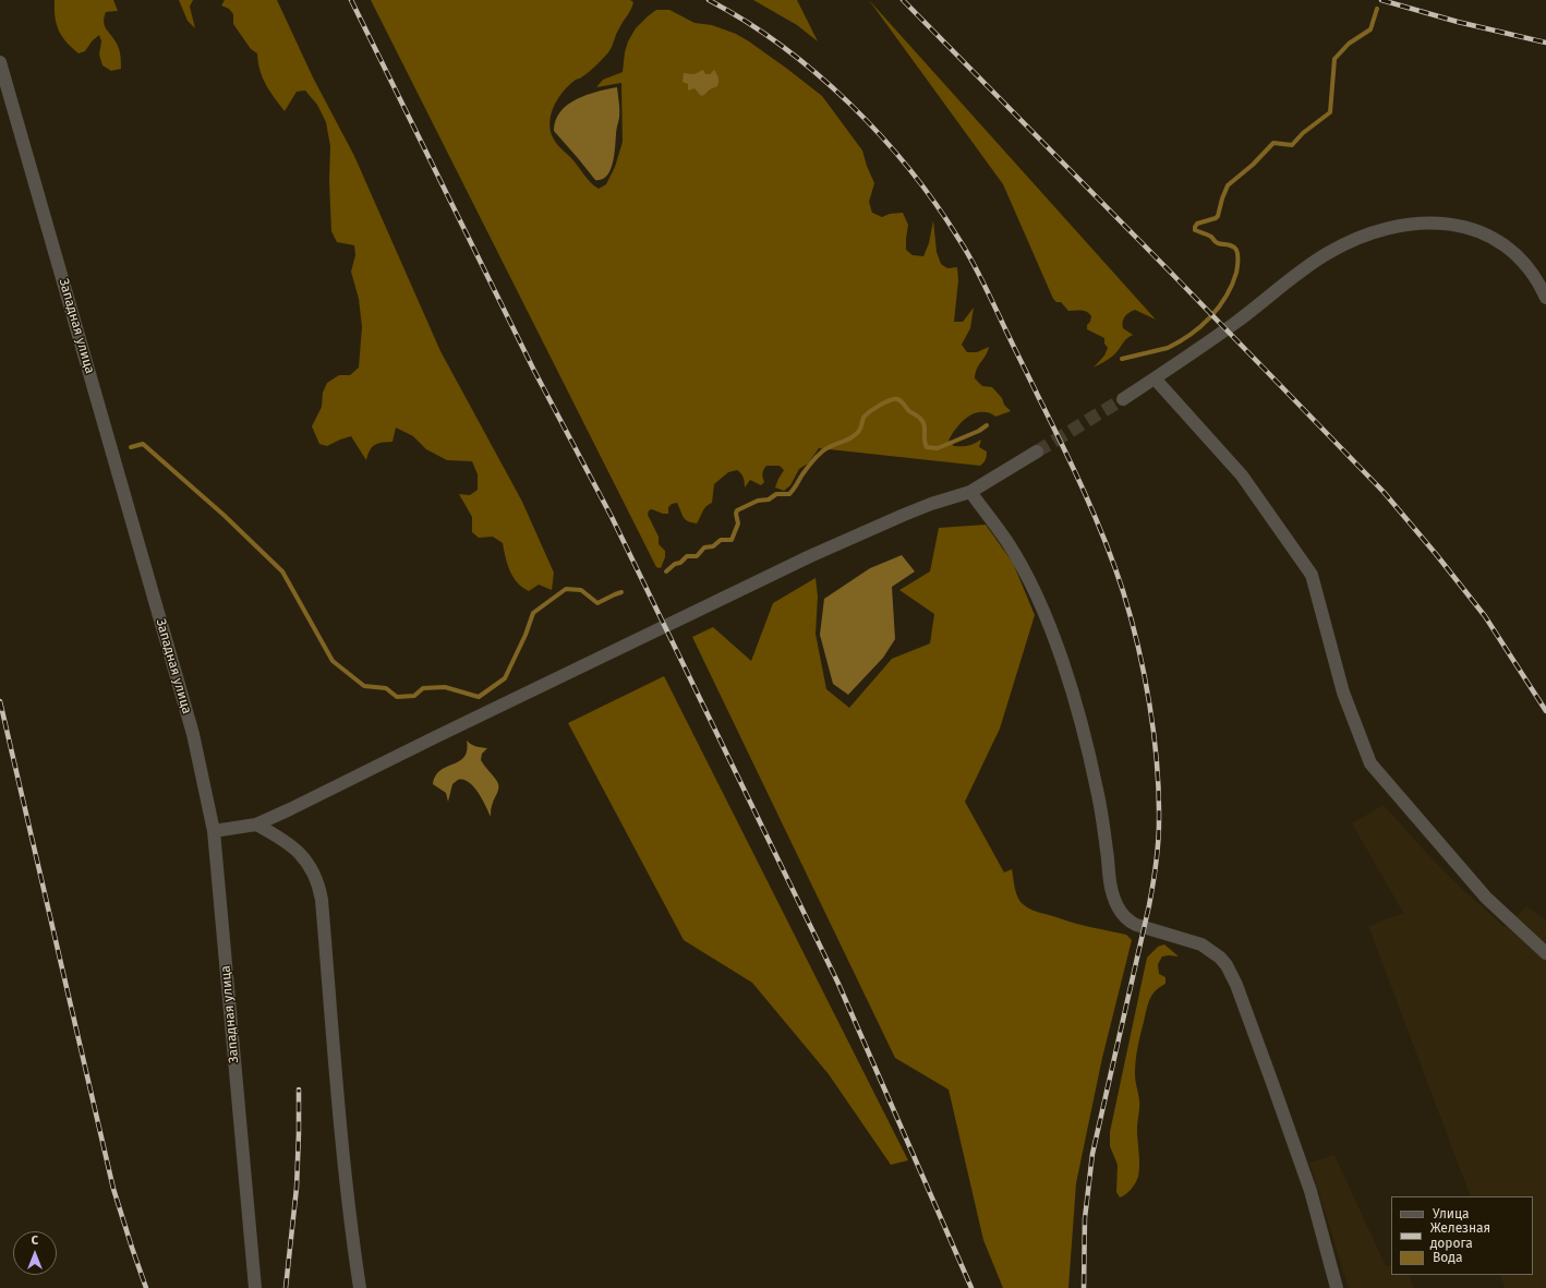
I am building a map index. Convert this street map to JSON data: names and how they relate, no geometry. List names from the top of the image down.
{
  "streets": {
    "street": ["Западная улица"]
  },
  "legend": ["Улица", "Железная дорога", "Вода"],
  "north": "top"
}
